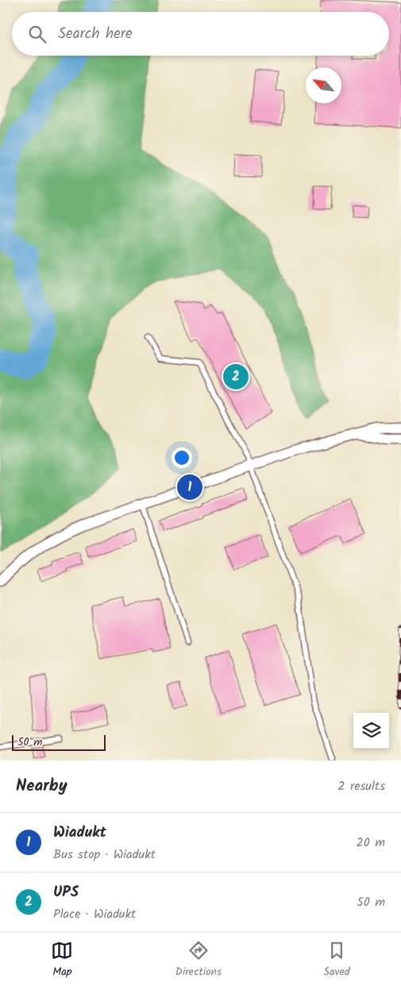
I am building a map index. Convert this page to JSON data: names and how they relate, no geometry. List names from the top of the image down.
{
  "scale_bar": "50 m",
  "north": "top left",
  "page": {
    "search": "Search here",
    "pins": ["2", "1"],
    "scale": "50 m",
    "heading": ["Nearby", "2 results"],
    "list": [
      {
        "mark": "1",
        "name": "Wiadukt",
        "note": "Bus stop · Wiadukt",
        "value": "20 m"
      },
      {
        "mark": "2",
        "name": "UPS",
        "note": "Place · Wiadukt",
        "value": "50 m"
      }
    ],
    "nav": ["Map", "Directions", "Saved"]
  }
}
